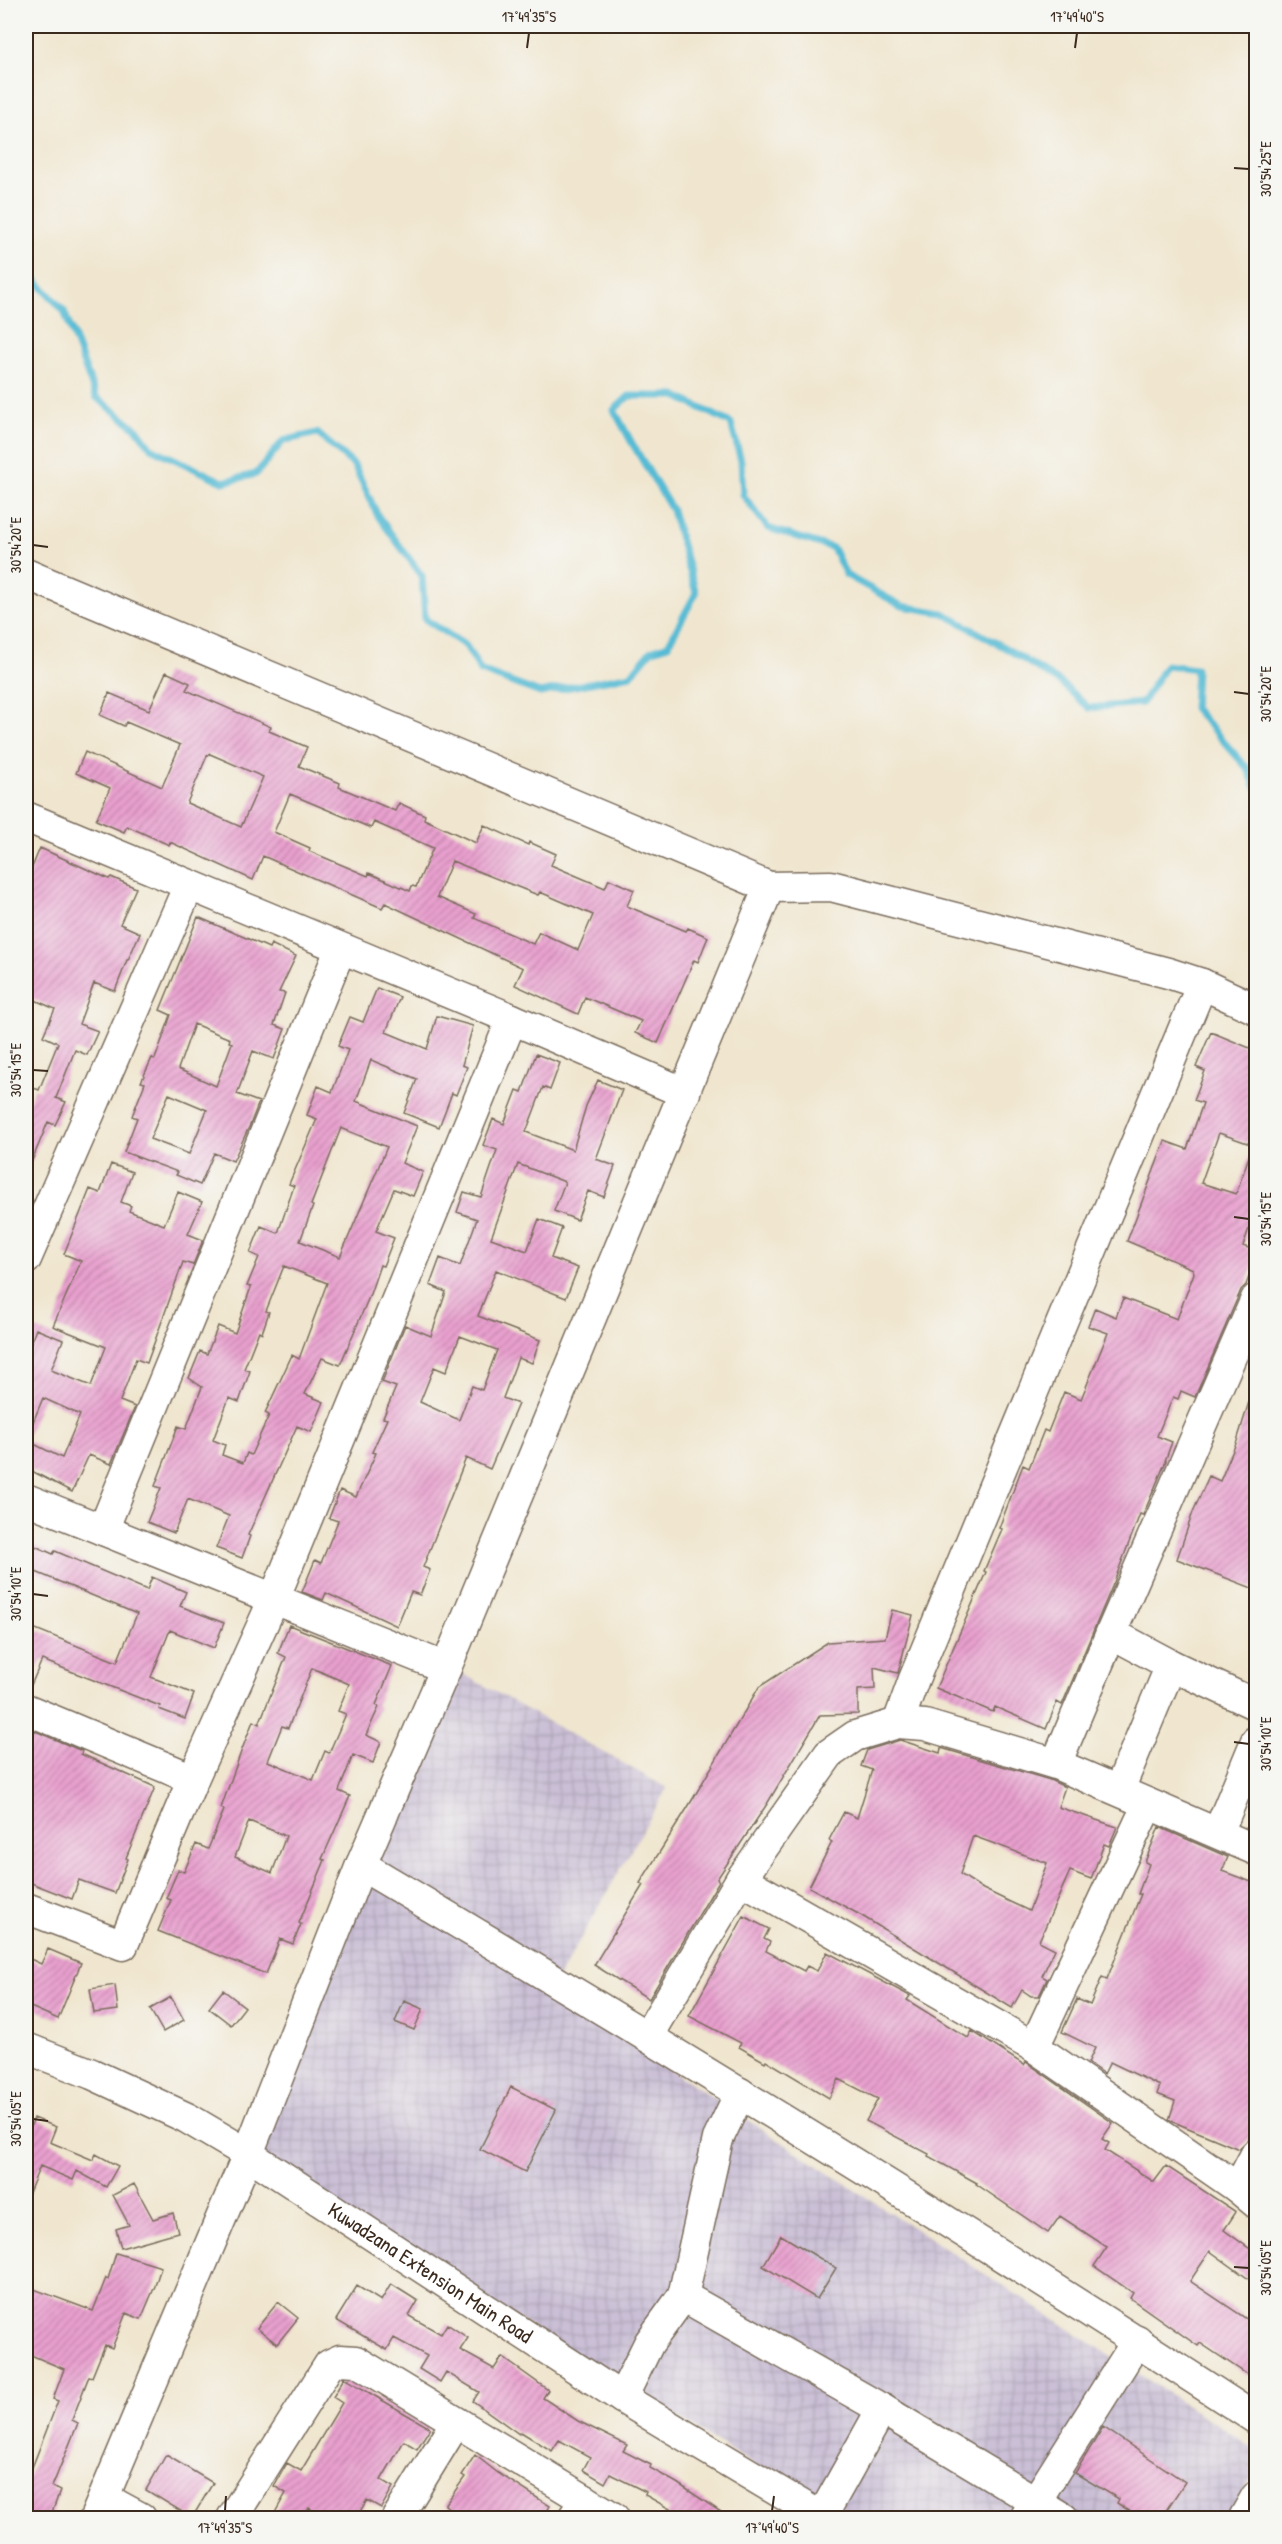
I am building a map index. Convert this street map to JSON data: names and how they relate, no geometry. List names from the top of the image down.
{
  "streets": {
    "street": ["Kuwadzana Extension Main Road"]
  },
  "coordinates": [
    "17°49'35\"S",
    "17°49'40\"S",
    "30°54'25\"E",
    "30°54'20\"E",
    "30°54'15\"E",
    "30°54'10\"E",
    "30°54'05\"E"
  ]
}
